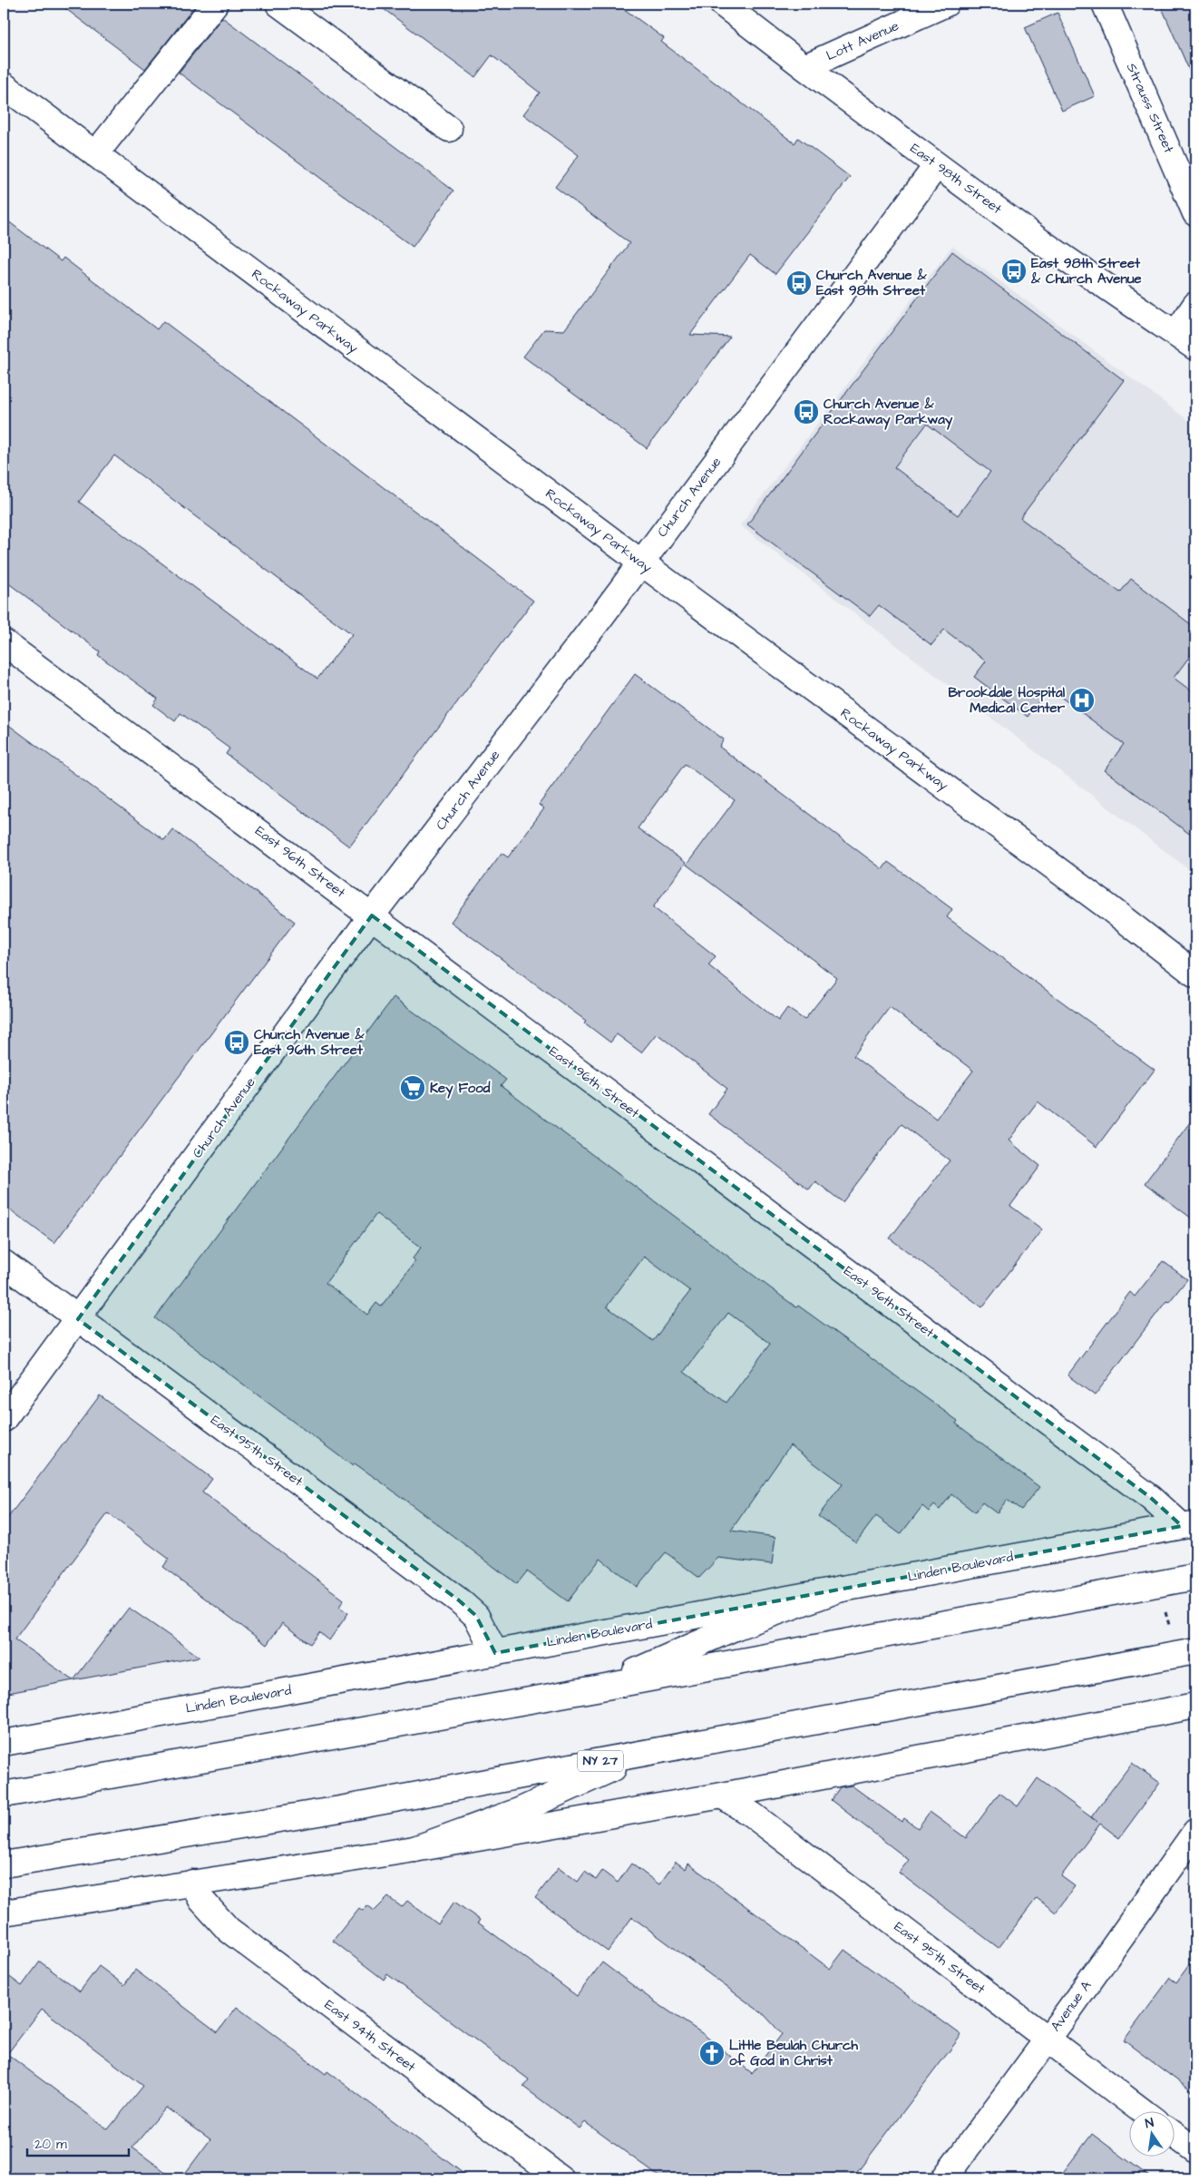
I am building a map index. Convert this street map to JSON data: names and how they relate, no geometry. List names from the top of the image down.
{
  "streets": {
    "main road": [
      "Lott Avenue",
      "Strauss Street",
      "East 98th Street",
      "Rockaway Parkway",
      "Church Avenue",
      "East 96th Street",
      "East 95th Street",
      "Linden Boulevard",
      "NY 27",
      "Avenue A",
      "East 94th Street"
    ]
  },
  "crossings": [
    ["Lott Avenue", "East 98th Street"],
    ["East 98th Street", "Church Avenue"],
    ["Rockaway Parkway", "Church Avenue"],
    ["Church Avenue", "East 96th Street"],
    ["Church Avenue", "East 95th Street"],
    ["East 96th Street", "Linden Boulevard"],
    ["East 95th Street", "Linden Boulevard"],
    ["East 95th Street", "Avenue A"]
  ],
  "places": {
    "bus stop": [
      "East 98th Street & Church Avenue",
      "Church Avenue & East 98th Street",
      "Church Avenue & Rockaway Parkway",
      "Church Avenue & East 96th Street"
    ],
    "hospital": ["Brookdale Hospital Medical Center"],
    "supermarket": ["Key Food"],
    "church": ["Little Beulah Church of God in Christ"]
  },
  "scale_bar": "20 m",
  "north": "top"
}
